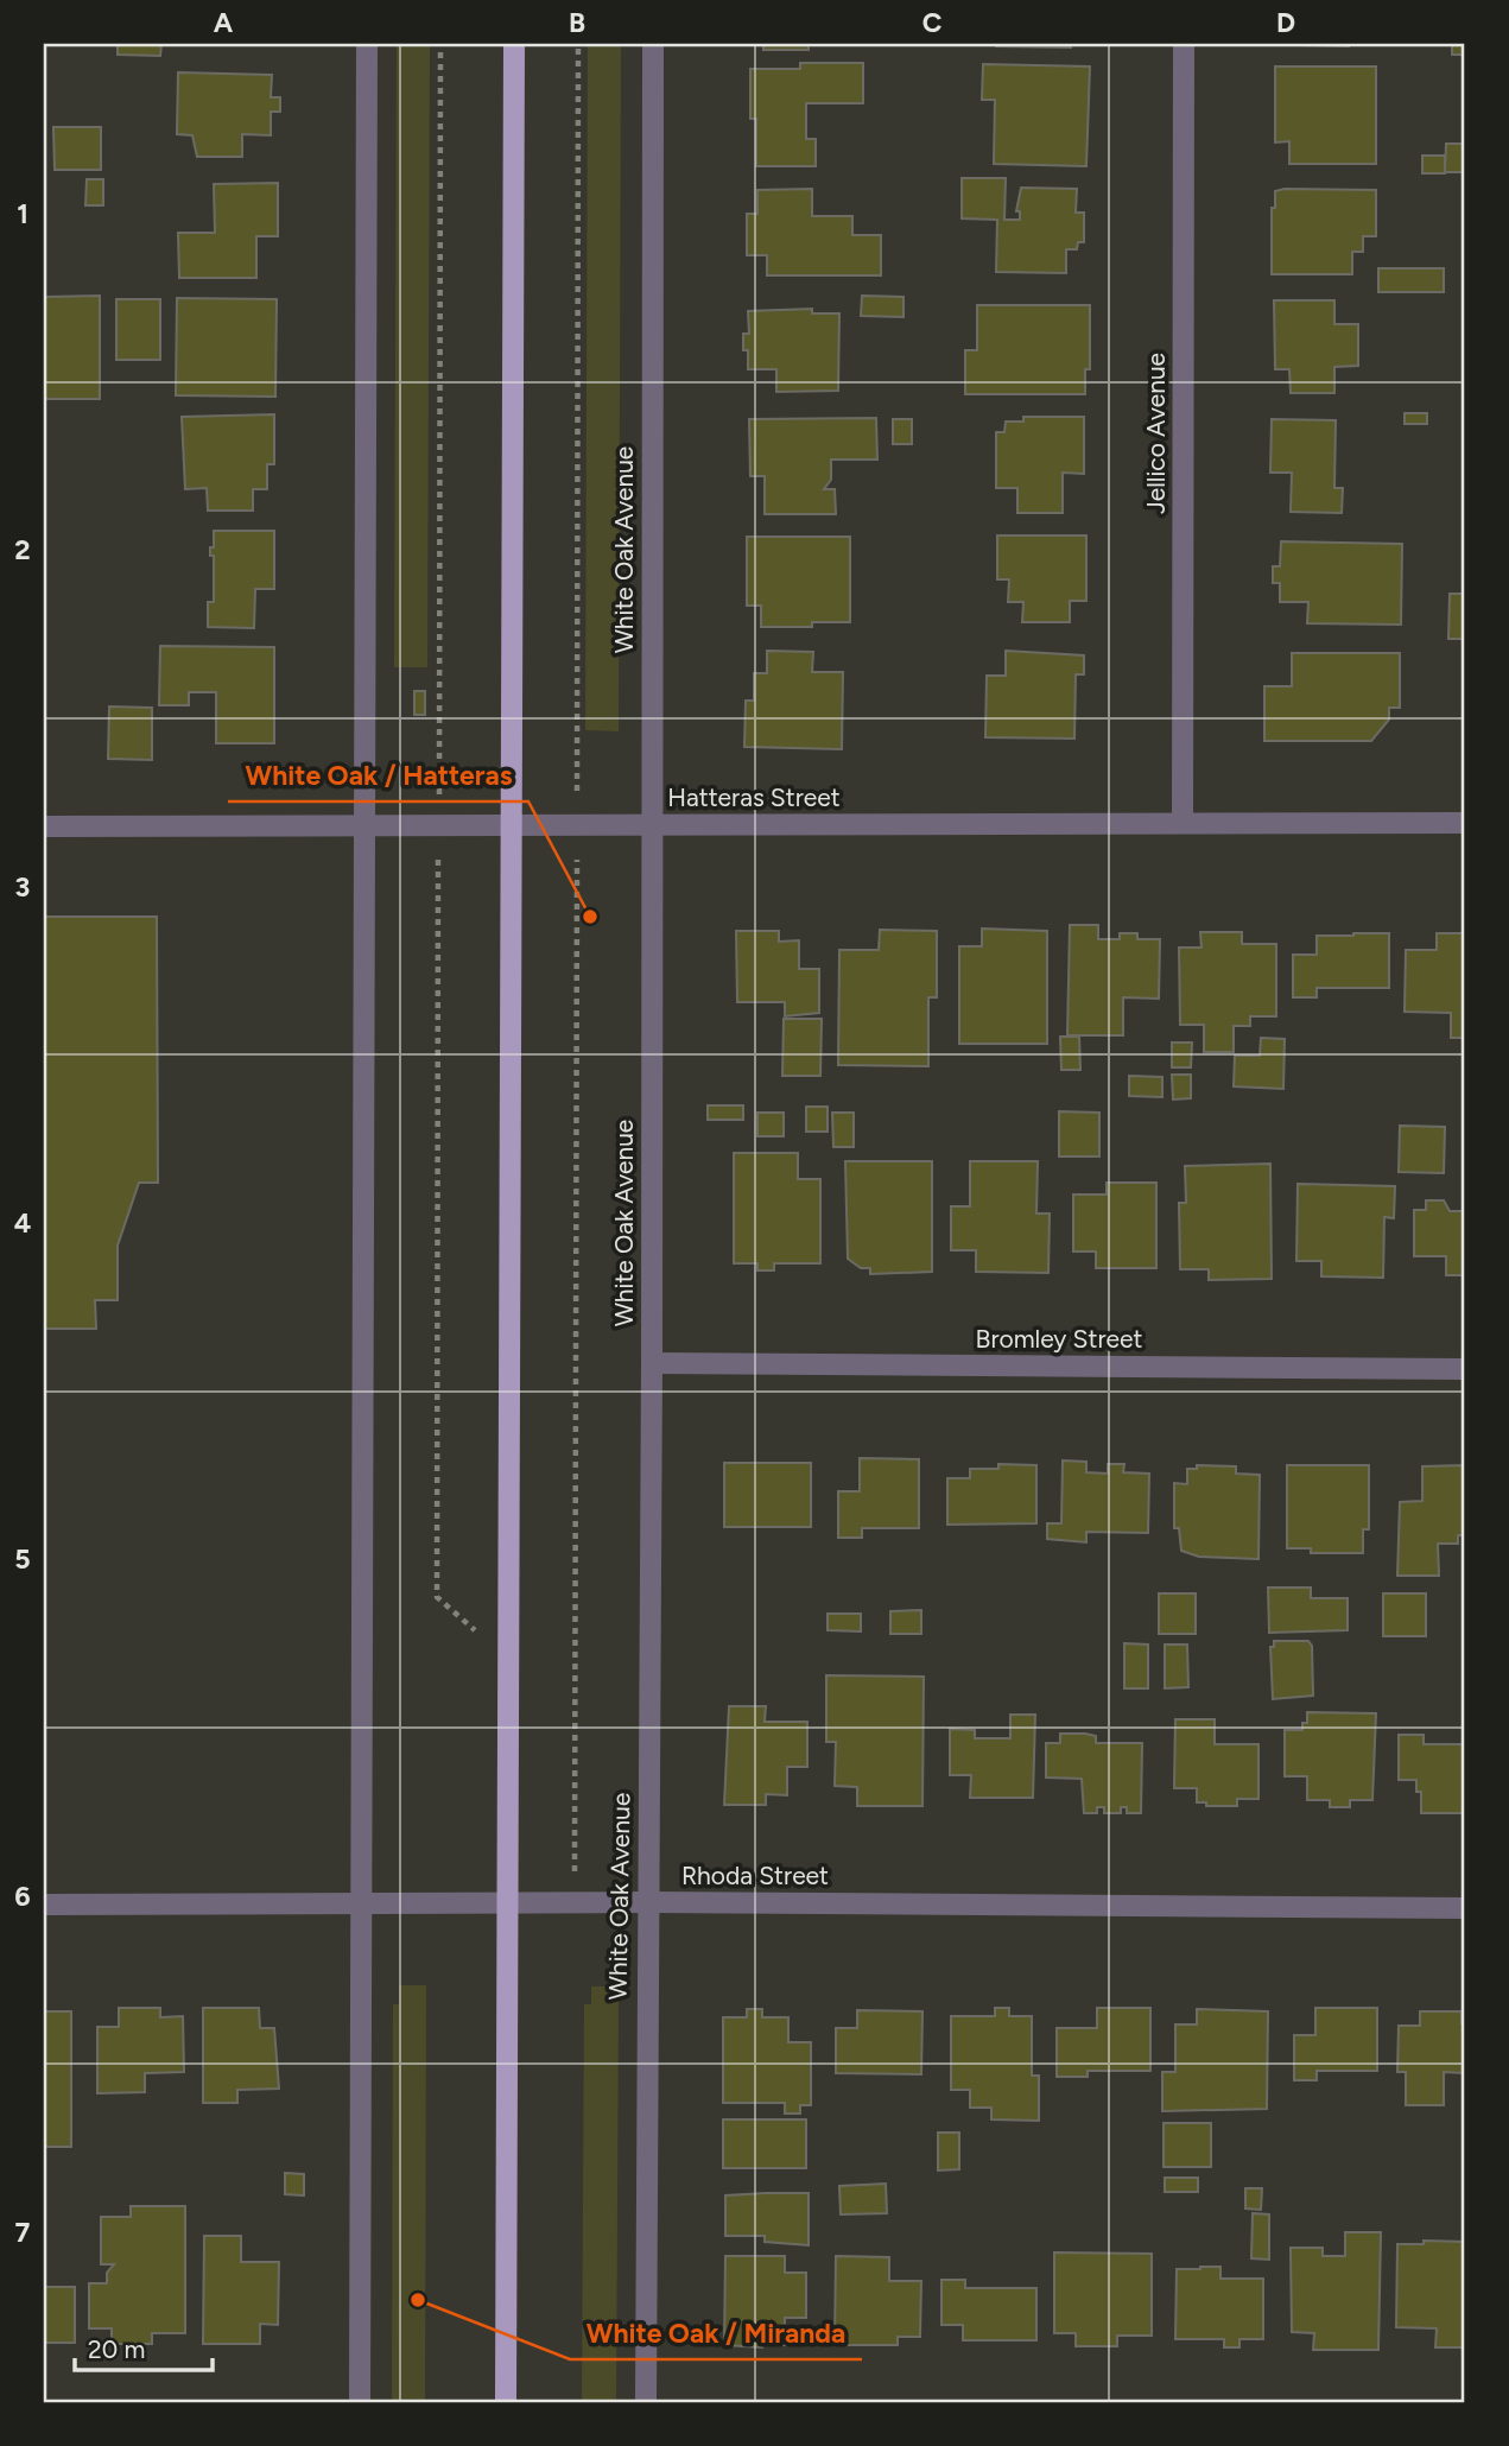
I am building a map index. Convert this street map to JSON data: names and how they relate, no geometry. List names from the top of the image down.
{
  "streets": {
    "street": [
      "Jellico Avenue",
      "White Oak Avenue",
      "Hatteras Street",
      "Bromley Street",
      "Rhoda Street"
    ]
  },
  "crossings": [
    ["Jellico Avenue", "Hatteras Street"],
    ["White Oak Avenue", "Hatteras Street"],
    ["White Oak Avenue", "Bromley Street"],
    ["White Oak Avenue", "Rhoda Street"]
  ],
  "places": ["White Oak / Hatteras", "White Oak / Miranda"],
  "scale_bar": "20 m",
  "grid": {
    "columns": [
      "A",
      "B",
      "C",
      "D"
    ],
    "rows": [
      "1",
      "2",
      "3",
      "4",
      "5",
      "6",
      "7"
    ]
  }
}
